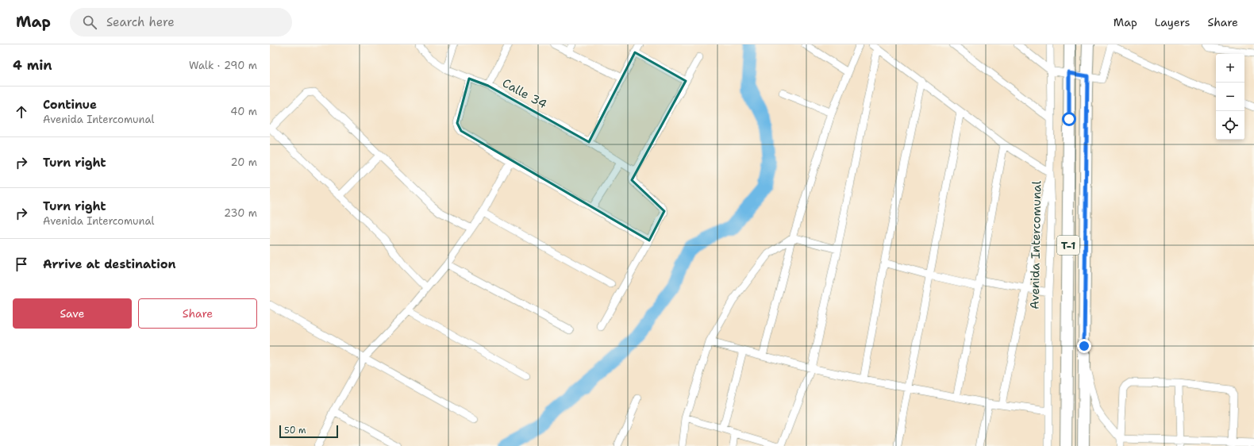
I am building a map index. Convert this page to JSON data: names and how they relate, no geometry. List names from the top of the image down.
{
  "streets": {
    "main road": ["T-1"],
    "street": ["Calle 34", "Avenida Intercomunal"]
  },
  "scale_bar": "50 m",
  "page": {
    "header": "Map",
    "search": "Search here",
    "nav": ["Map", "Layers", "Share"],
    "heading": ["4 min", "Walk · 290 m"],
    "map_buttons": ["+", "−"],
    "list": [
      ["Continue", "Avenida Intercomunal", "40 m"],
      ["Turn right", "20 m"],
      ["Turn right", "Avenida Intercomunal", "230 m"],
      "Arrive at destination"
    ],
    "buttons": ["Save", "Share"],
    "scale": "50 m"
  }
}
